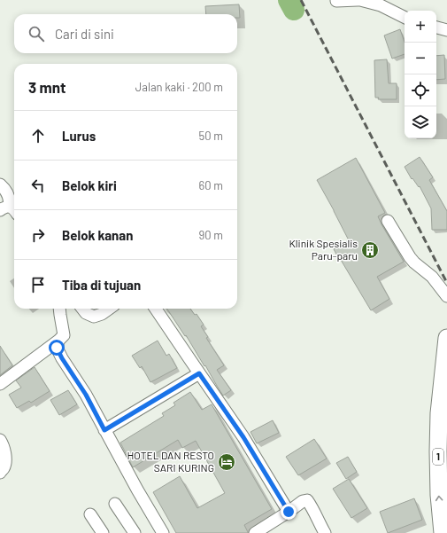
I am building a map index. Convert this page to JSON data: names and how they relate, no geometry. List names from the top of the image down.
{
  "streets": {
    "highway": ["1"]
  },
  "places": {
    "building": ["Klinik Spesialis Paru-paru"],
    "hotel": ["HOTEL DAN RESTO SARI KURING"]
  },
  "page": {
    "map_buttons": ["+", "−"],
    "search": "Cari di sini",
    "heading": ["3 mnt", "Jalan kaki · 200 m"],
    "list": [
      ["Lurus", "50 m"],
      ["Belok kiri", "60 m"],
      ["Belok kanan", "90 m"],
      "Tiba di tujuan"
    ]
  }
}
